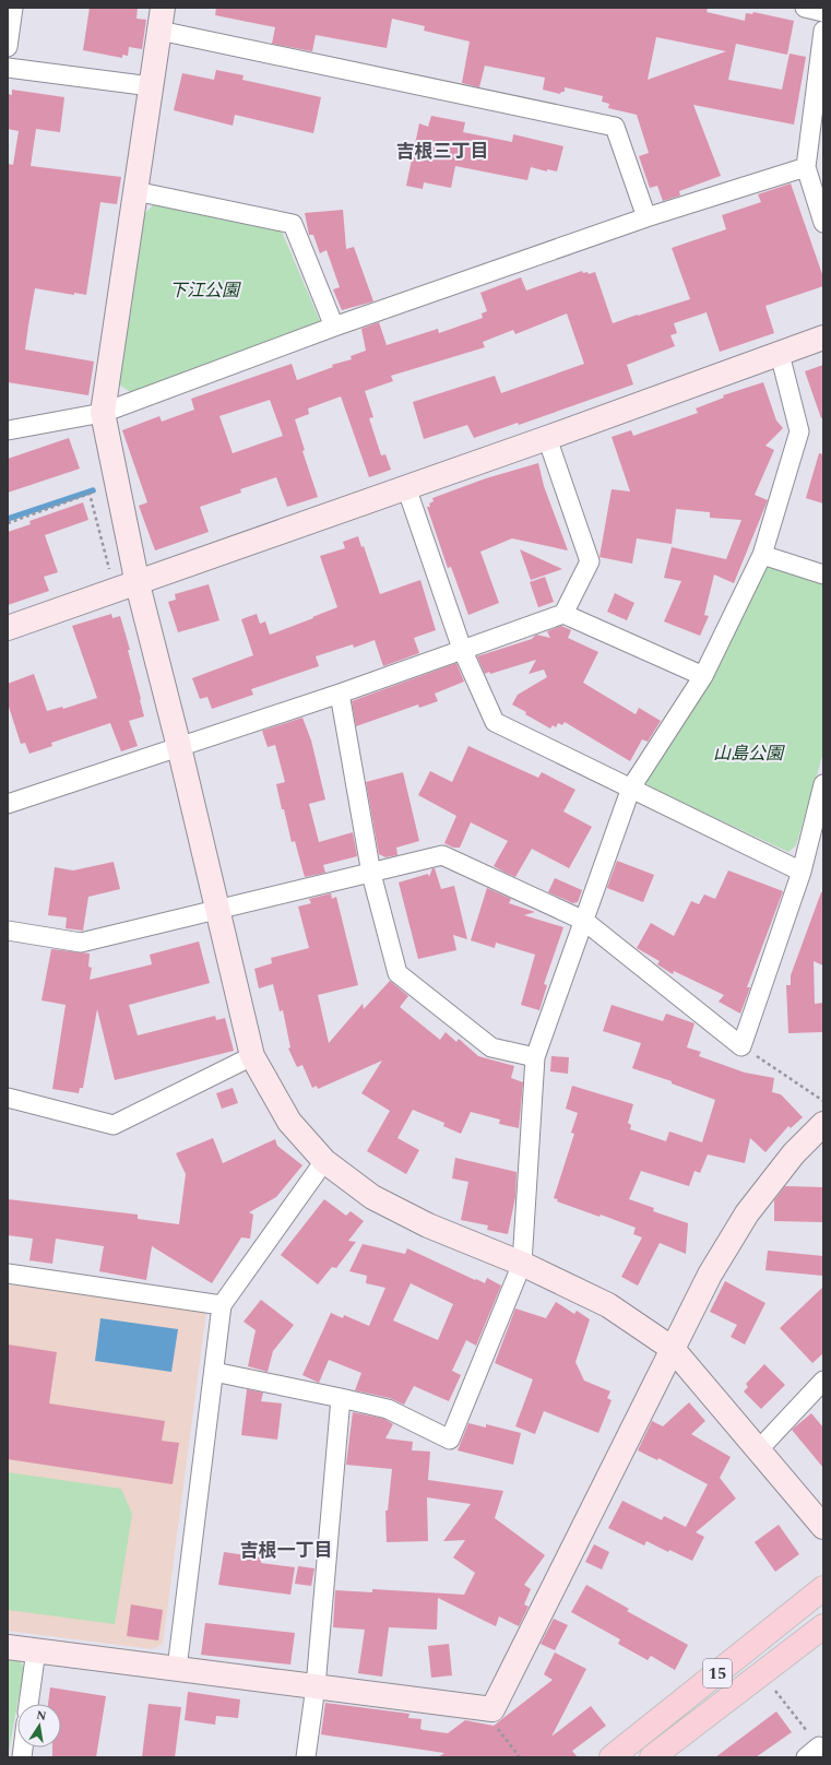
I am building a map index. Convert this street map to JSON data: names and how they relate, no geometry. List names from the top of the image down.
{
  "streets": {
    "main road": ["15"]
  },
  "districts": ["吉根三丁目", "吉根一丁目"],
  "parks": ["下江公園", "山島公園"],
  "north": "top"
}
